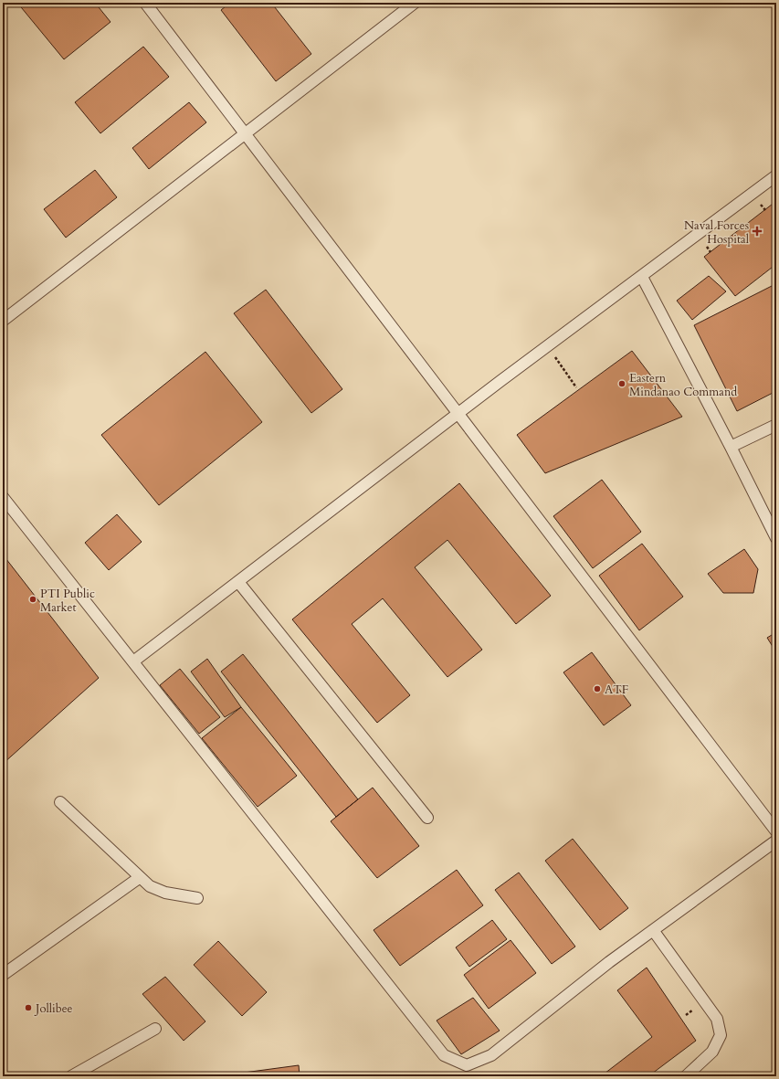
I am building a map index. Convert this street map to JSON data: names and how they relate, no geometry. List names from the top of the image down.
{
  "places": {
    "health": ["Naval Forces Hospital"],
    "other": [
      "Eastern Mindanao Command",
      "PTI Public Market",
      "ATF",
      "Jollibee"
    ]
  }
}
